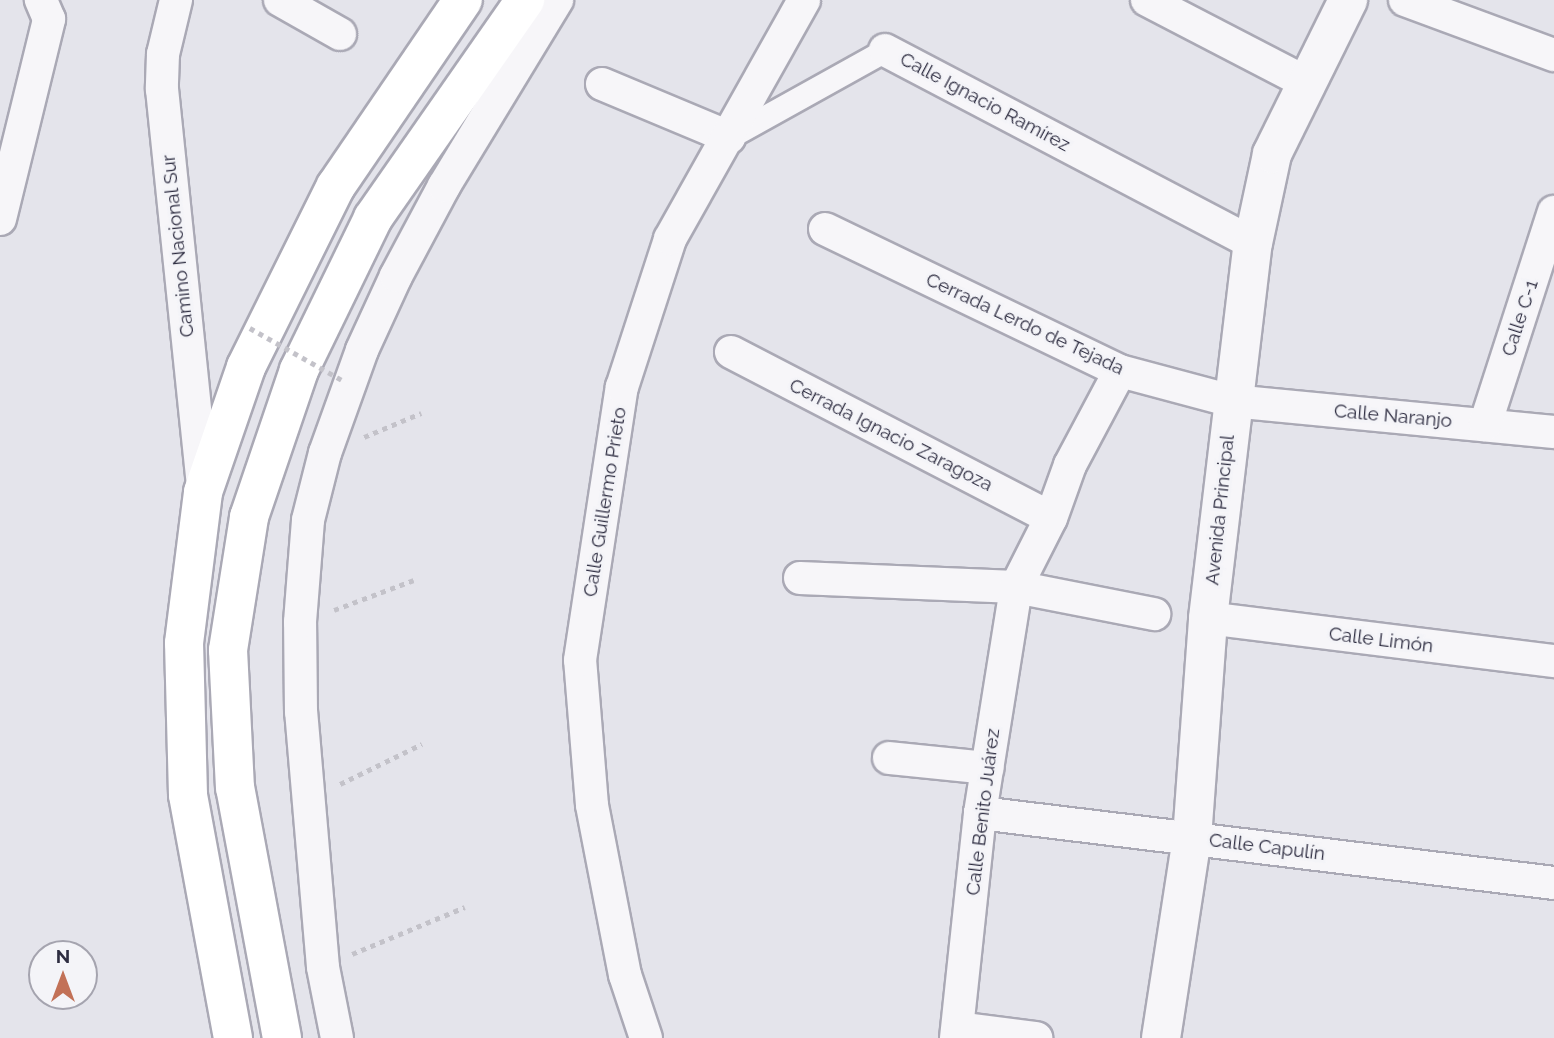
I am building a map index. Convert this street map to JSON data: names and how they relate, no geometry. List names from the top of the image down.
{
  "streets": {
    "street": [
      "Calle Ignacio Ramírez",
      "Camino Nacional Sur",
      "Calle C-1",
      "Cerrada Lerdo de Tejada",
      "Calle Naranjo",
      "Cerrada Ignacio Zaragoza",
      "Calle Guillermo Prieto",
      "Avenida Principal",
      "Calle Limón",
      "Calle Benito Juárez",
      "Calle Capulín"
    ]
  },
  "crossings": [
    ["Calle Ignacio Ramírez", "Calle Guillermo Prieto"],
    ["Calle Ignacio Ramírez", "Avenida Principal"],
    ["Calle C-1", "Calle Naranjo"],
    ["Cerrada Lerdo de Tejada", "Calle Naranjo"],
    ["Cerrada Lerdo de Tejada", "Avenida Principal"],
    ["Cerrada Lerdo de Tejada", "Calle Benito Juárez"],
    ["Calle Naranjo", "Avenida Principal"],
    ["Cerrada Ignacio Zaragoza", "Calle Benito Juárez"],
    ["Avenida Principal", "Calle Limón"],
    ["Avenida Principal", "Calle Capulín"],
    ["Calle Benito Juárez", "Calle Capulín"]
  ],
  "north": "top"
}
